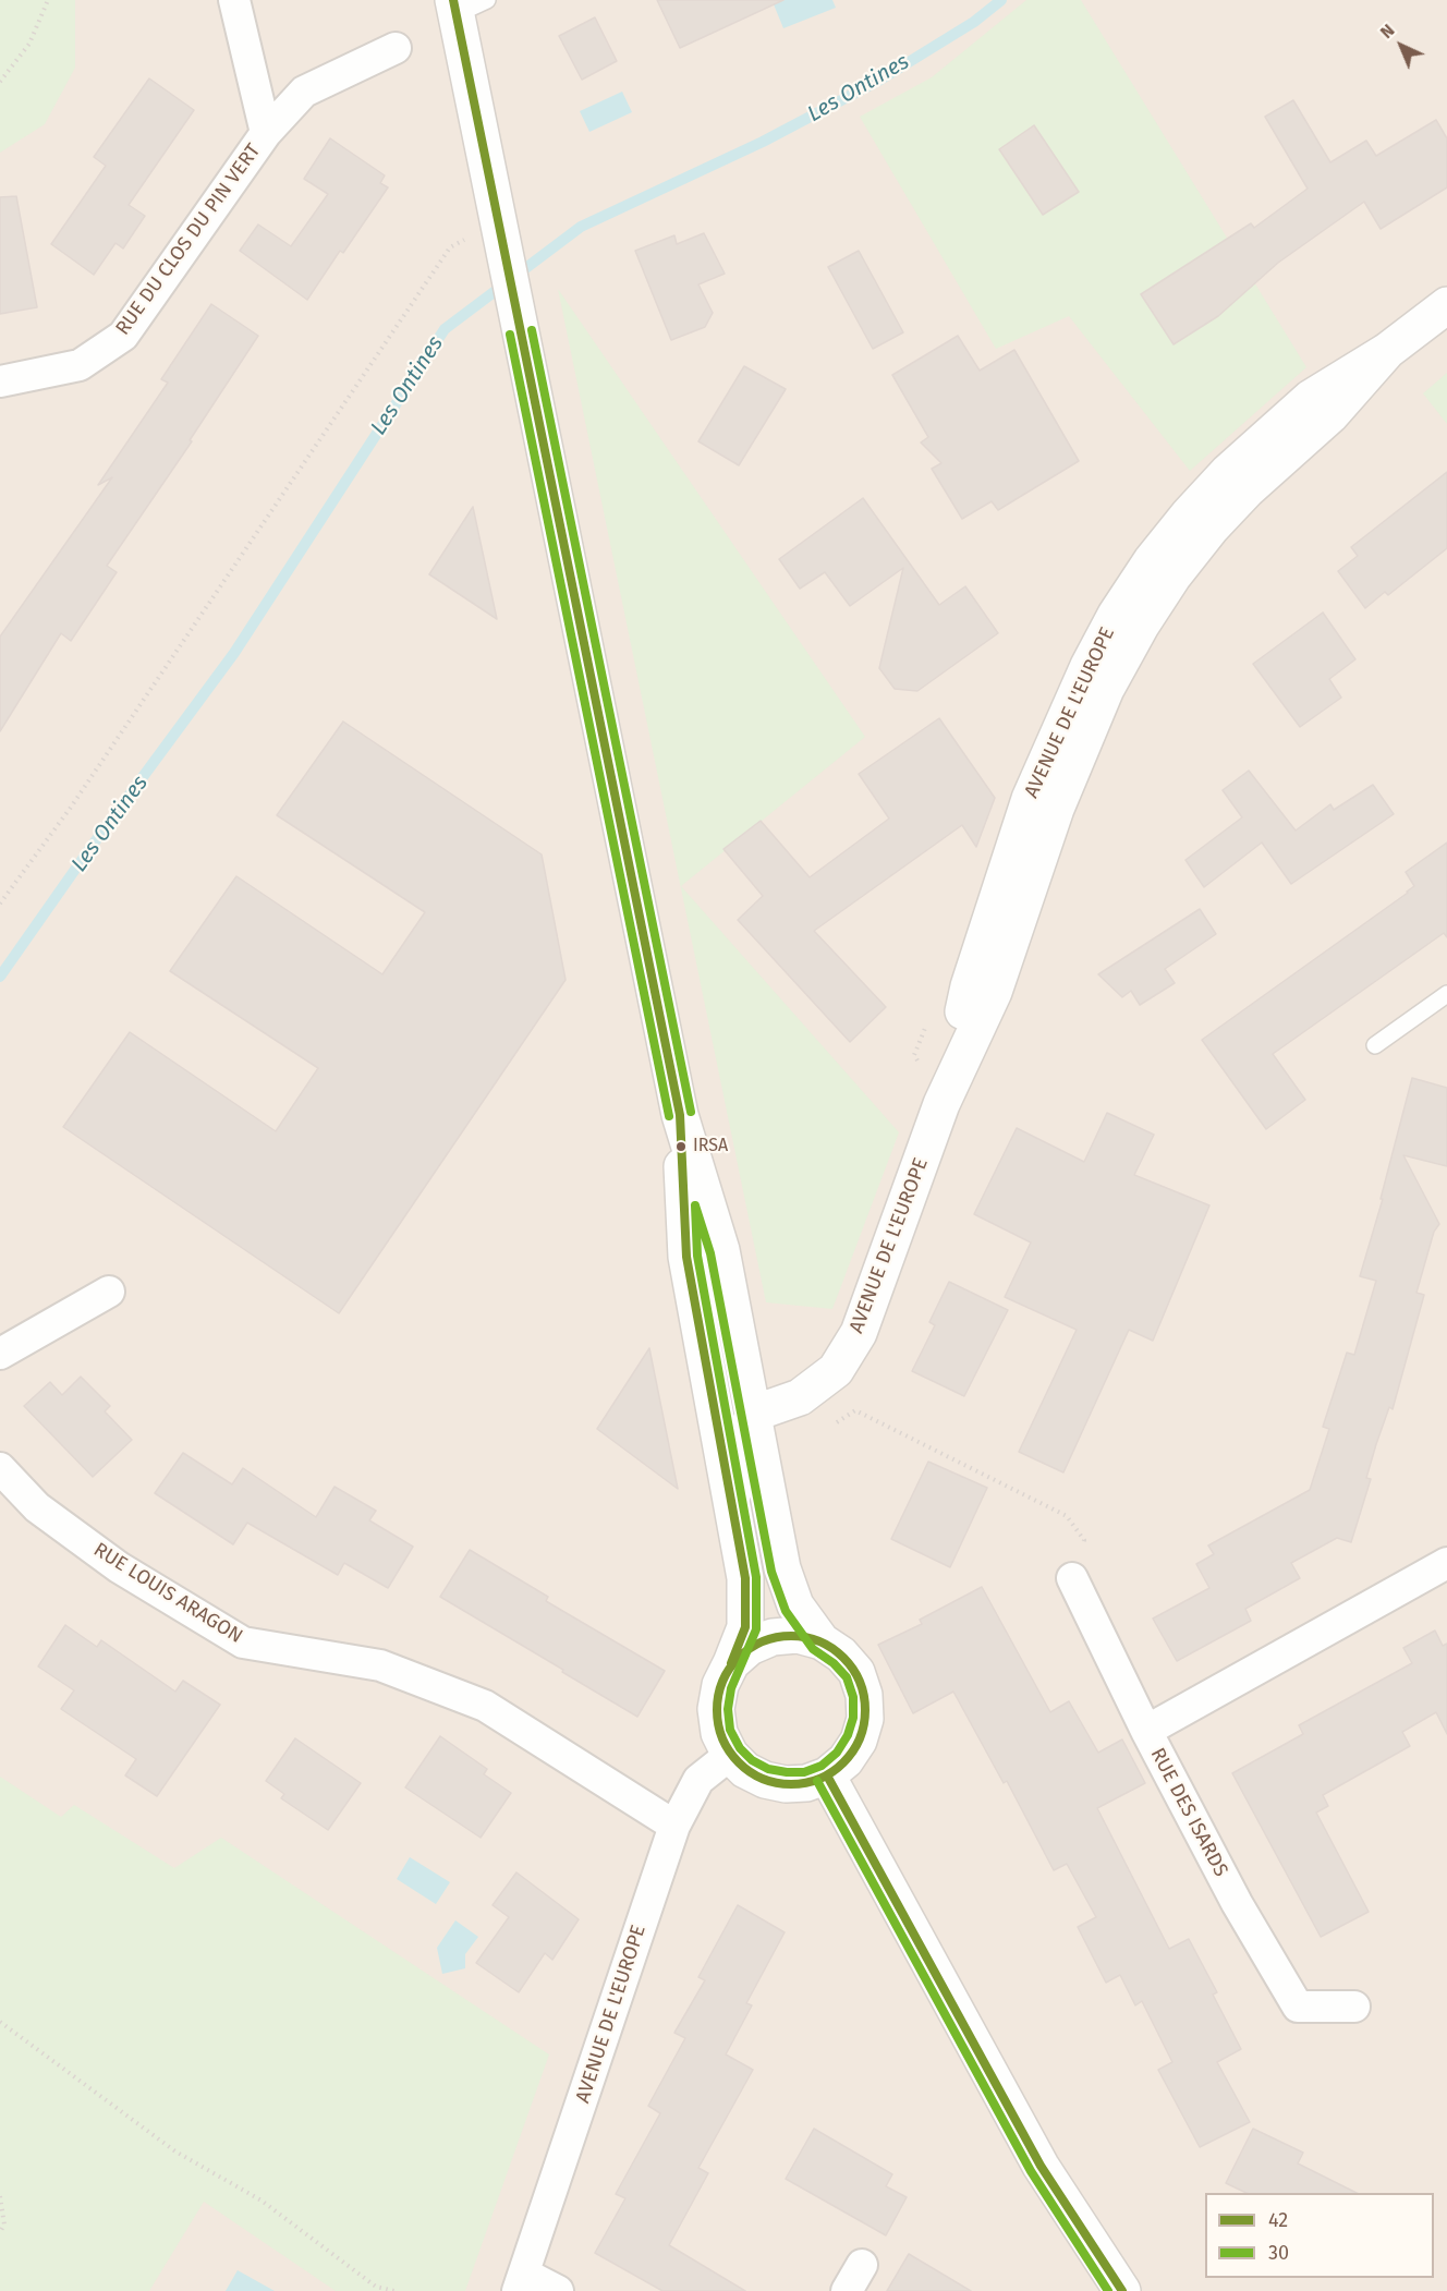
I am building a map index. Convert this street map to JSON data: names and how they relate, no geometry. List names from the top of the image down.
{
  "streets": {
    "street": [
      "RUE DU CLOS DU PIN VERT",
      "AVENUE DE L'EUROPE",
      "RUE LOUIS ARAGON",
      "RUE DES ISARDS"
    ]
  },
  "crossings": [
    ["AVENUE DE L'EUROPE", "RUE LOUIS ARAGON"]
  ],
  "water": ["Les Ontines"],
  "places": ["IRSA"],
  "lines": ["transit line 42", "transit line 30"],
  "legend": ["42", "30"],
  "north": "top left"
}
